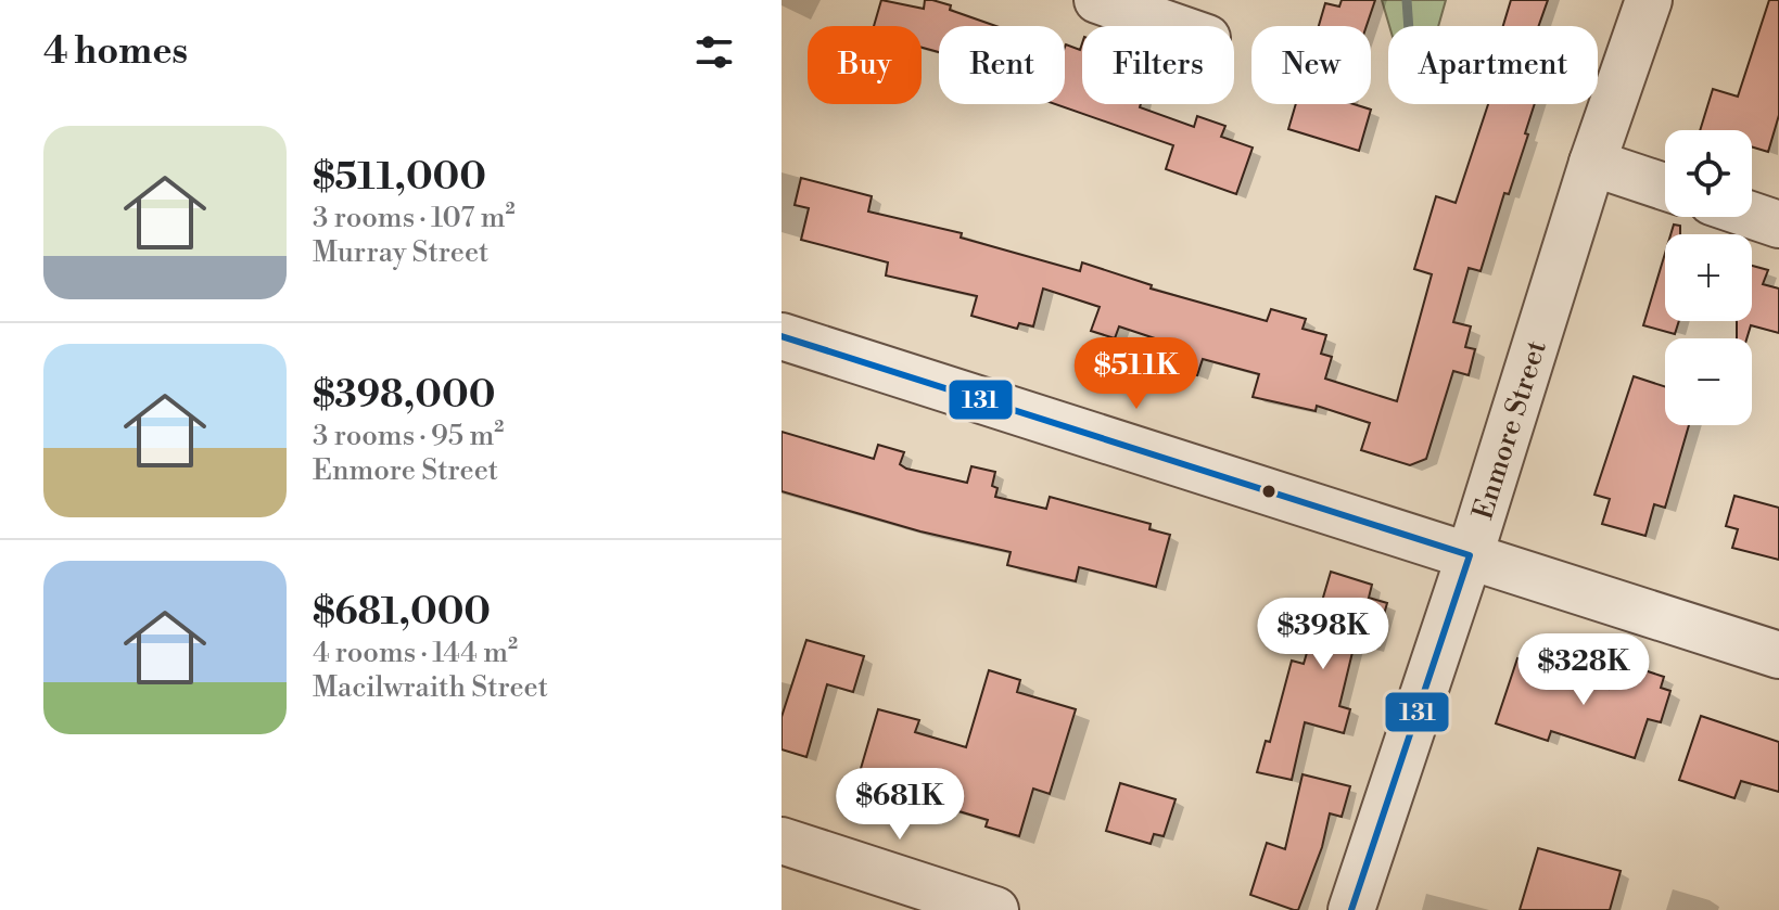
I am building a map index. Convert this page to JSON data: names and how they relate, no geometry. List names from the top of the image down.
{
  "streets": {
    "street": ["Enmore Street"]
  },
  "lines": ["transit line 131"],
  "page": {
    "heading": "4 homes",
    "chip": [
      "Buy",
      "Rent",
      "Filters",
      "New",
      "Apartment"
    ],
    "list": [
      {
        "name": "$511,000",
        "note": "3 rooms · 107 m² · Murray Street"
      },
      {
        "name": "$398,000",
        "note": "3 rooms · 95 m² · Enmore Street"
      },
      {
        "name": "$681,000",
        "note": "4 rooms · 144 m² · Macilwraith Street"
      }
    ],
    "map_buttons": ["+", "−"],
    "price": [
      "$511K",
      "$398K",
      "$328K",
      "$681K"
    ]
  }
}
